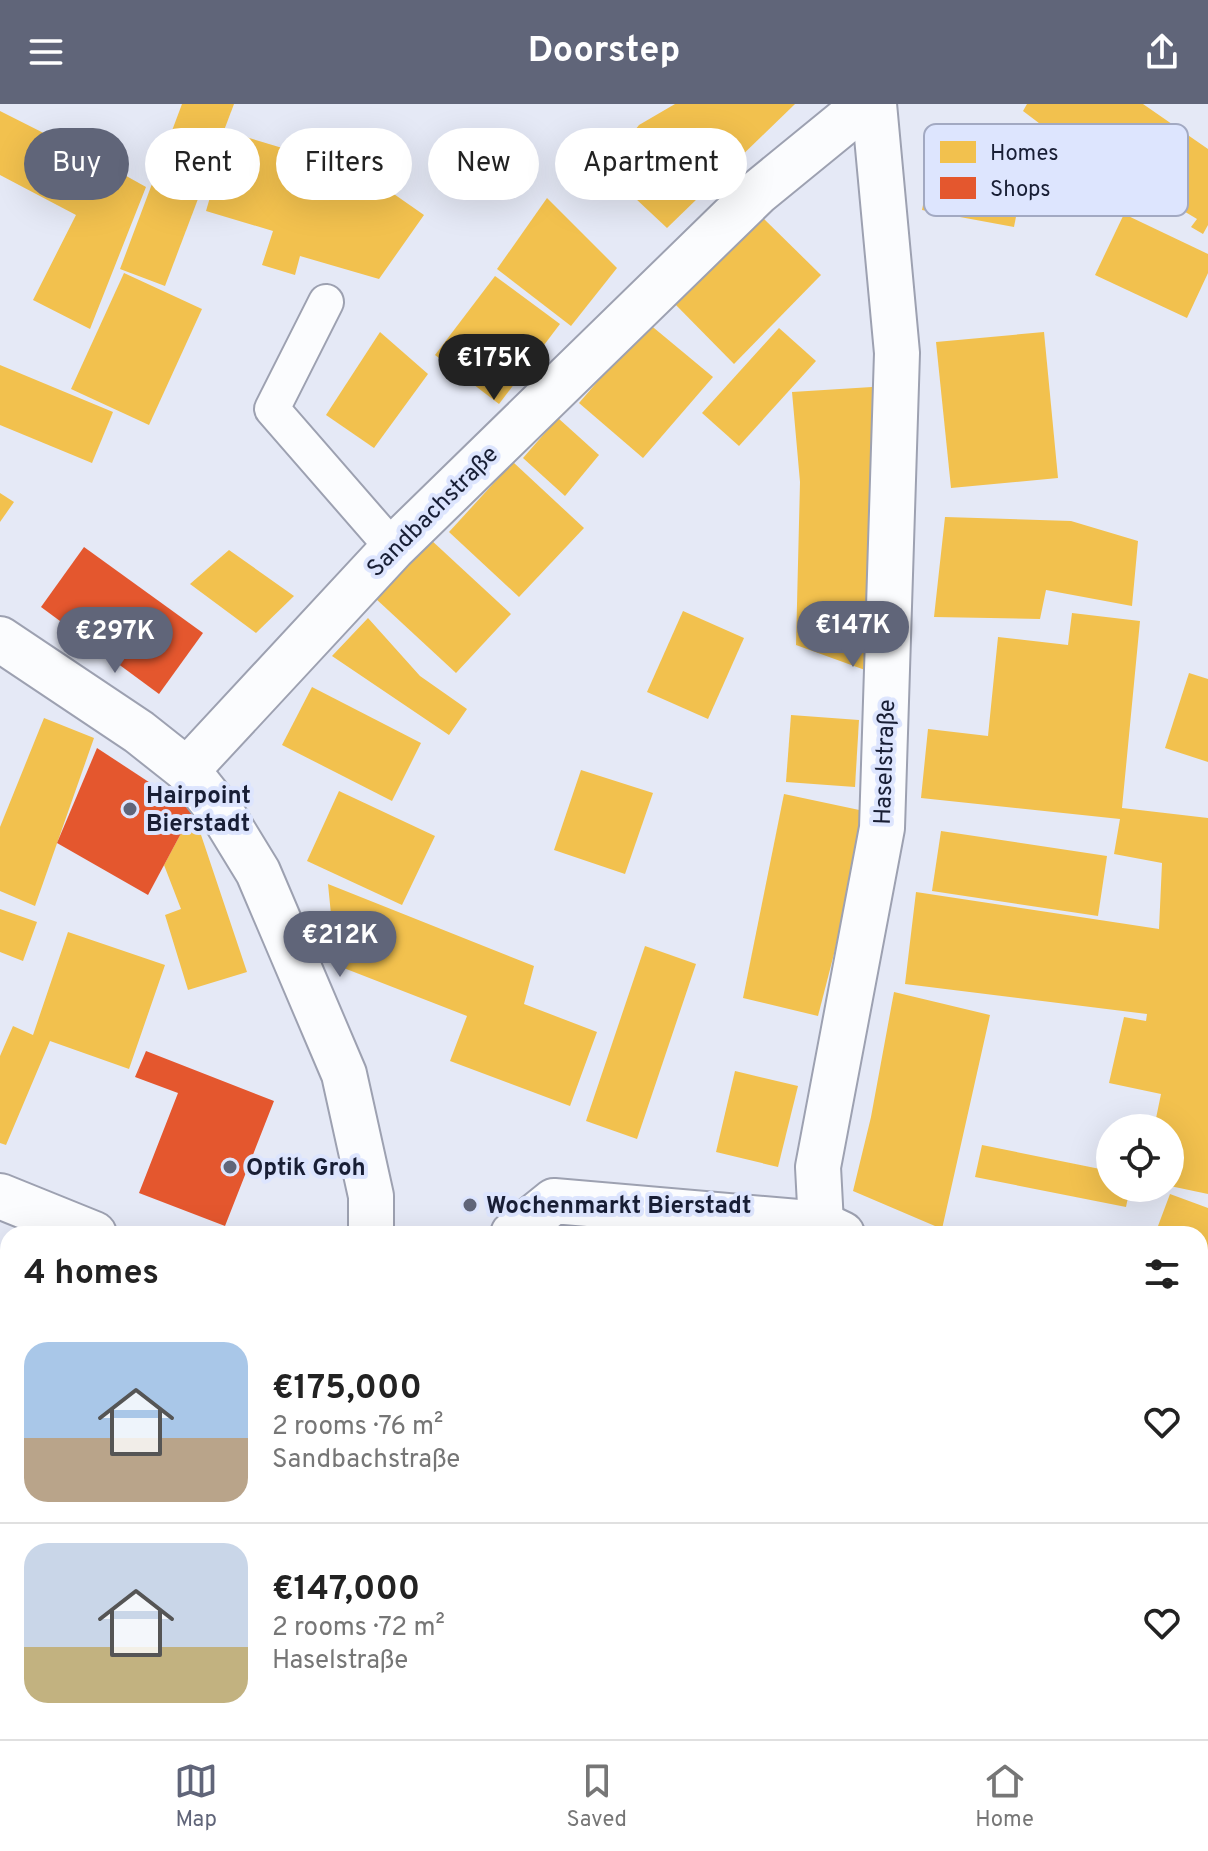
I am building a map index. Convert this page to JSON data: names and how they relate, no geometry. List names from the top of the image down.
{
  "streets": {
    "street": ["Sandbachstraße", "Haselstraße"]
  },
  "places": ["Hairpoint Bierstadt", "Optik Groh", "Wochenmarkt Bierstadt"],
  "legend": ["Homes", "Shops"],
  "page": {
    "header": "Doorstep",
    "chip": [
      "Buy",
      "Rent",
      "Filters",
      "New",
      "Apartment"
    ],
    "price": [
      "€175K",
      "€147K",
      "€297K",
      "€212K"
    ],
    "heading": "4 homes",
    "list": [
      {
        "name": "€175,000",
        "note": "2 rooms · 76 m² · Sandbachstraße"
      },
      {
        "name": "€147,000",
        "note": "2 rooms · 72 m² · Haselstraße"
      }
    ],
    "tabs": ["Map", "Saved", "Home"]
  }
}
